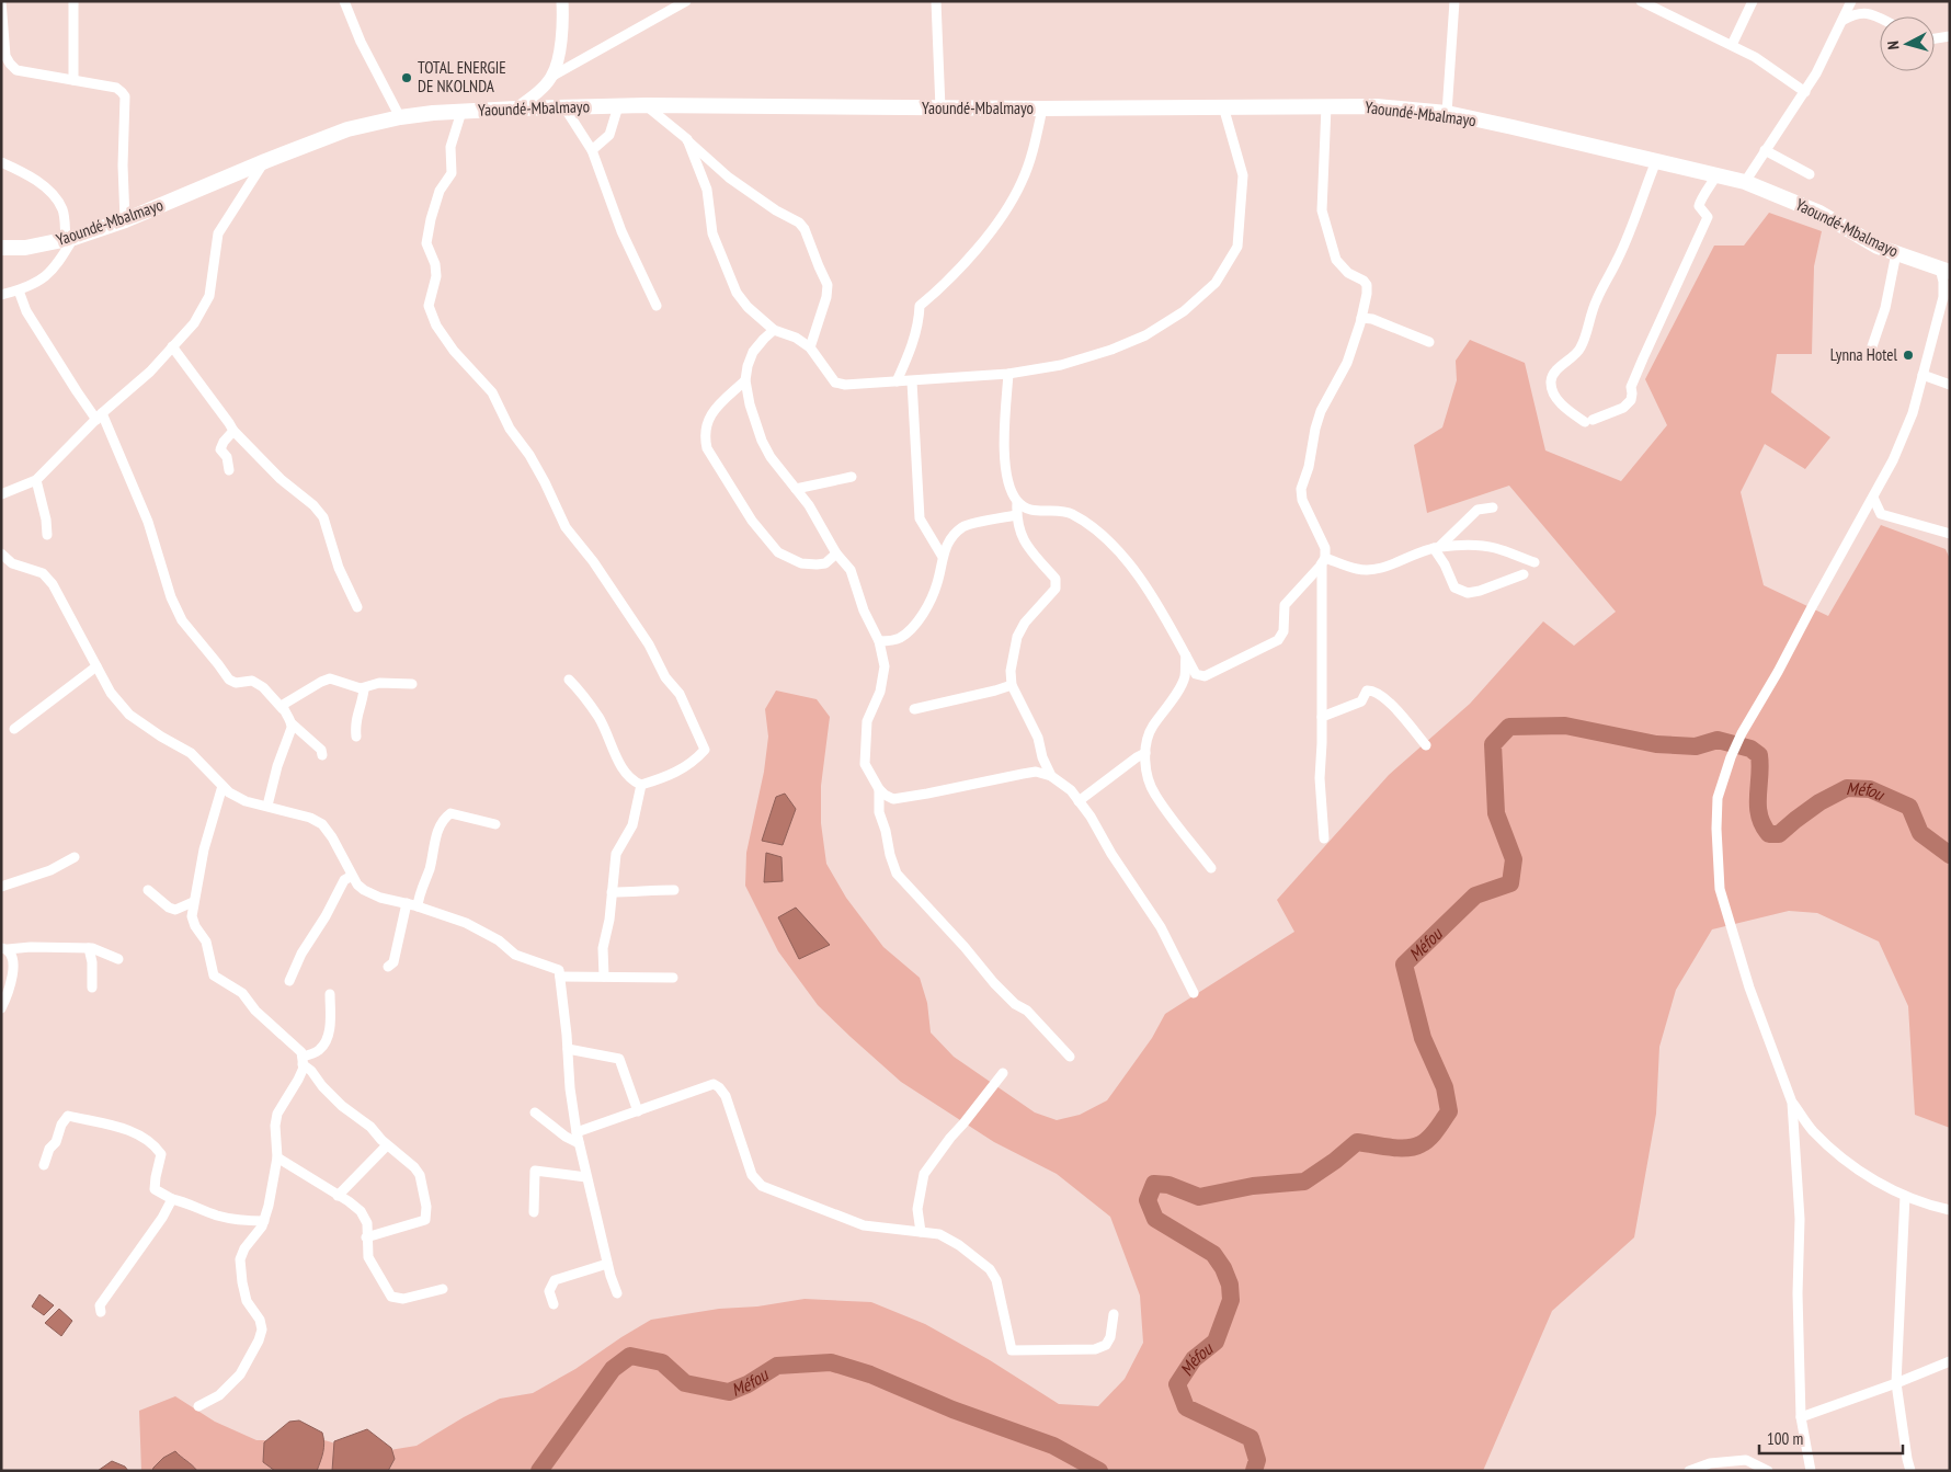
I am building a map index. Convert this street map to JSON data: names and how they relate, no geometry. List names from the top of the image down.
{
  "streets": {
    "highway": ["Yaoundé-Mbalmayo"]
  },
  "water": ["Méfou"],
  "places": ["TOTAL ENERGIE DE NKOLNDA", "Lynna Hotel"],
  "scale_bar": "100 m",
  "north": "left"
}
